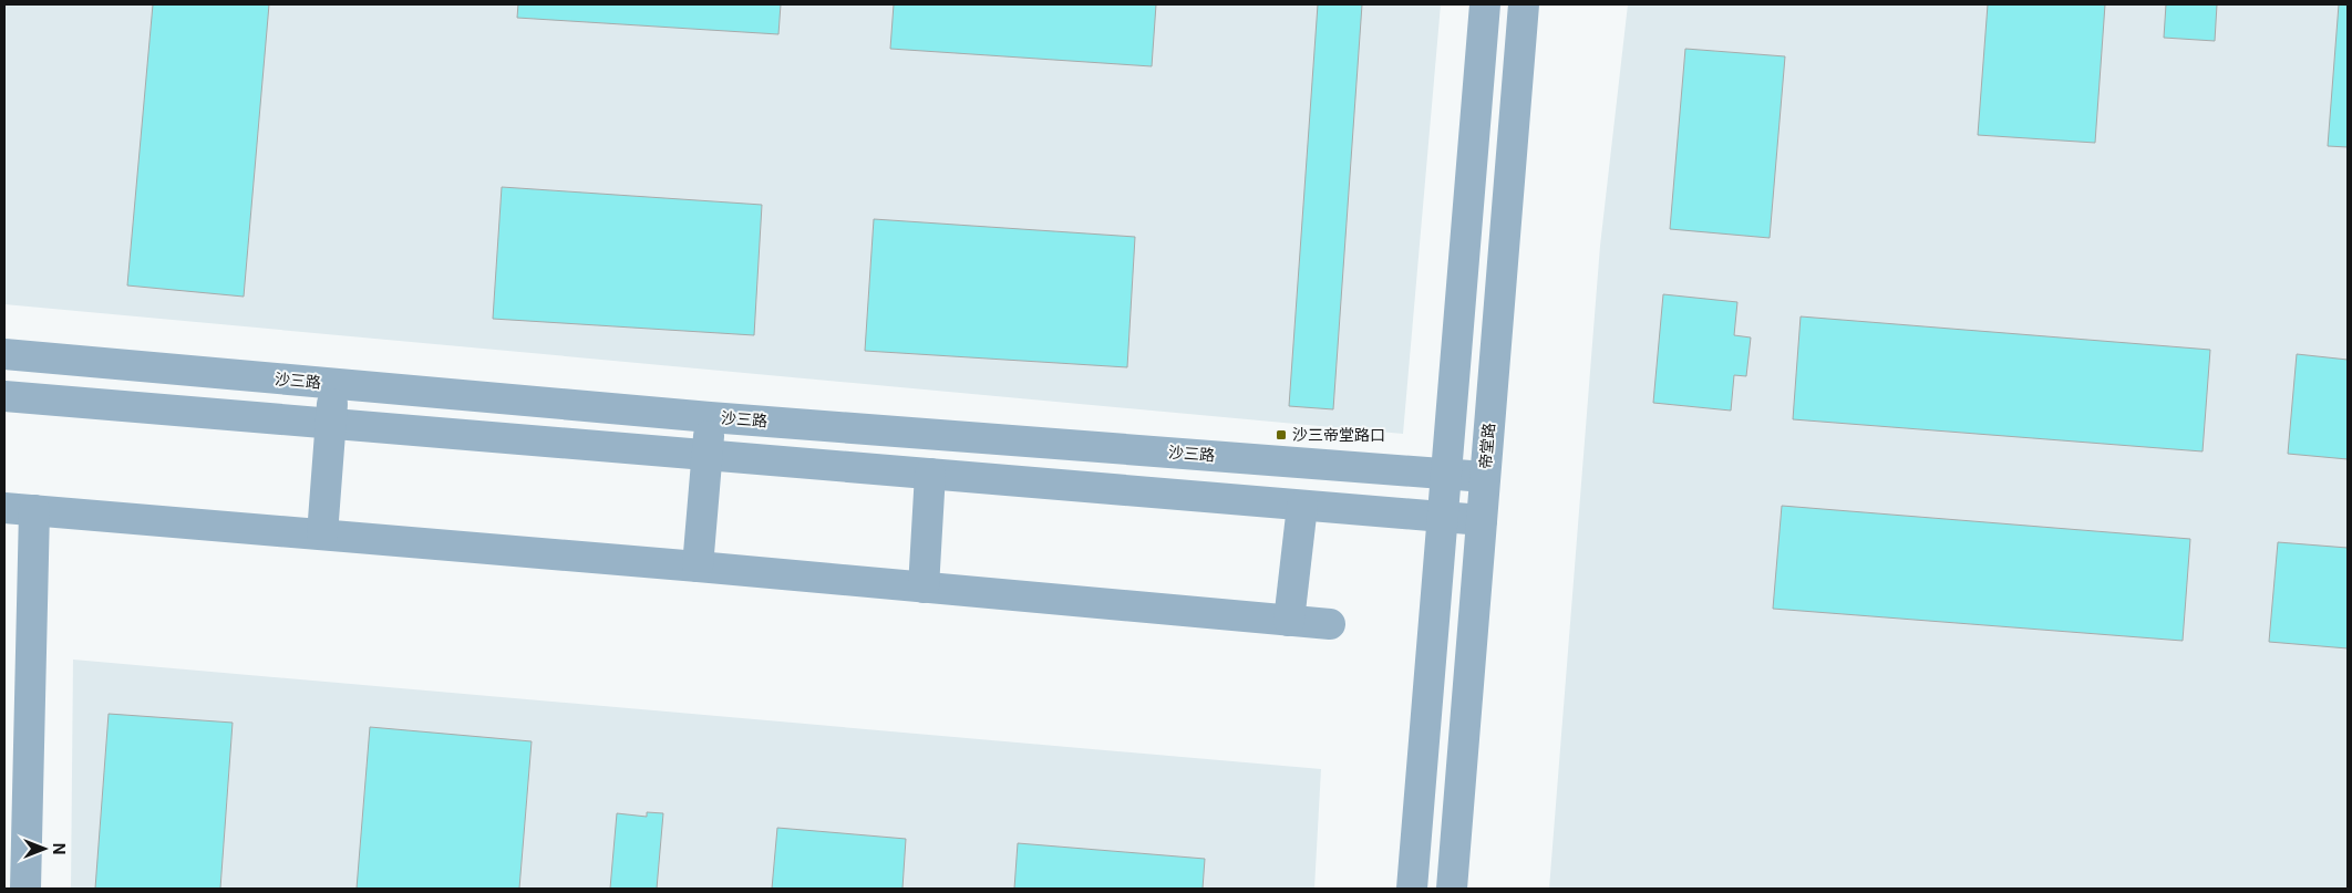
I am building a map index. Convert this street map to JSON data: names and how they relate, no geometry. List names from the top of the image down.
{
  "streets": {
    "street": ["沙三路", "帝堂路"]
  },
  "crossings": [
    ["沙三路", "帝堂路"]
  ],
  "places": {
    "transit": ["沙三帝堂路口"]
  },
  "north": "right"
}
